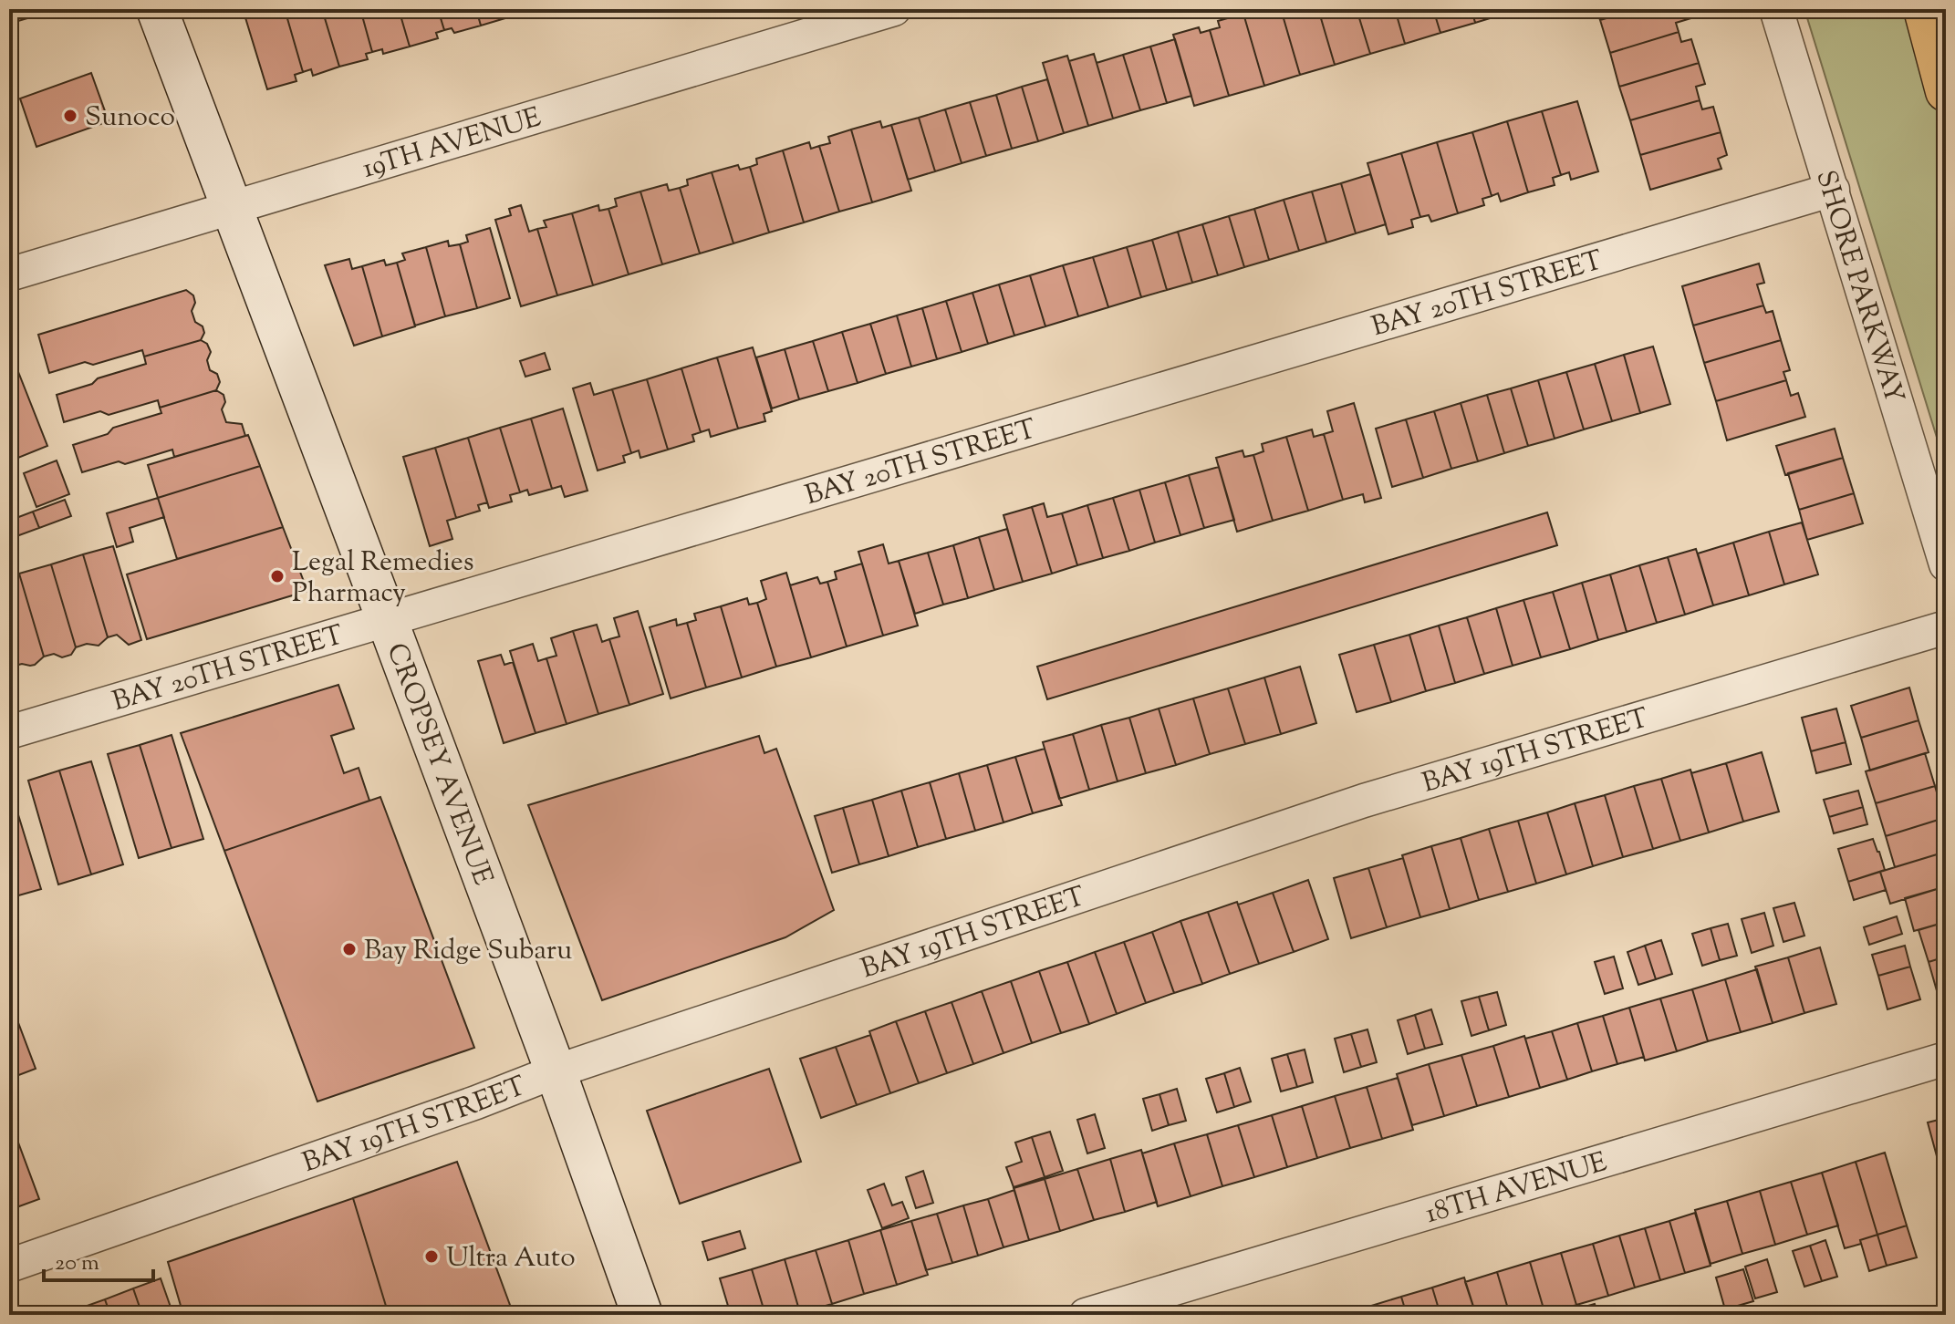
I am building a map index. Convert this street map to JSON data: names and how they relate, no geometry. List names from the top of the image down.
{
  "streets": {
    "main road": ["CROPSEY AVENUE"],
    "street": [
      "19TH AVENUE",
      "SHORE PARKWAY",
      "BAY 20TH STREET",
      "BAY 19TH STREET",
      "18TH AVENUE"
    ]
  },
  "crossings": [
    ["19TH AVENUE", "CROPSEY AVENUE"],
    ["SHORE PARKWAY", "BAY 20TH STREET"],
    ["BAY 20TH STREET", "CROPSEY AVENUE"],
    ["BAY 19TH STREET", "CROPSEY AVENUE"]
  ],
  "places": [
    "Sunoco",
    "Legal Remedies Pharmacy",
    "Bay Ridge Subaru",
    "Ultra Auto"
  ],
  "scale_bar": "20 m"
}
